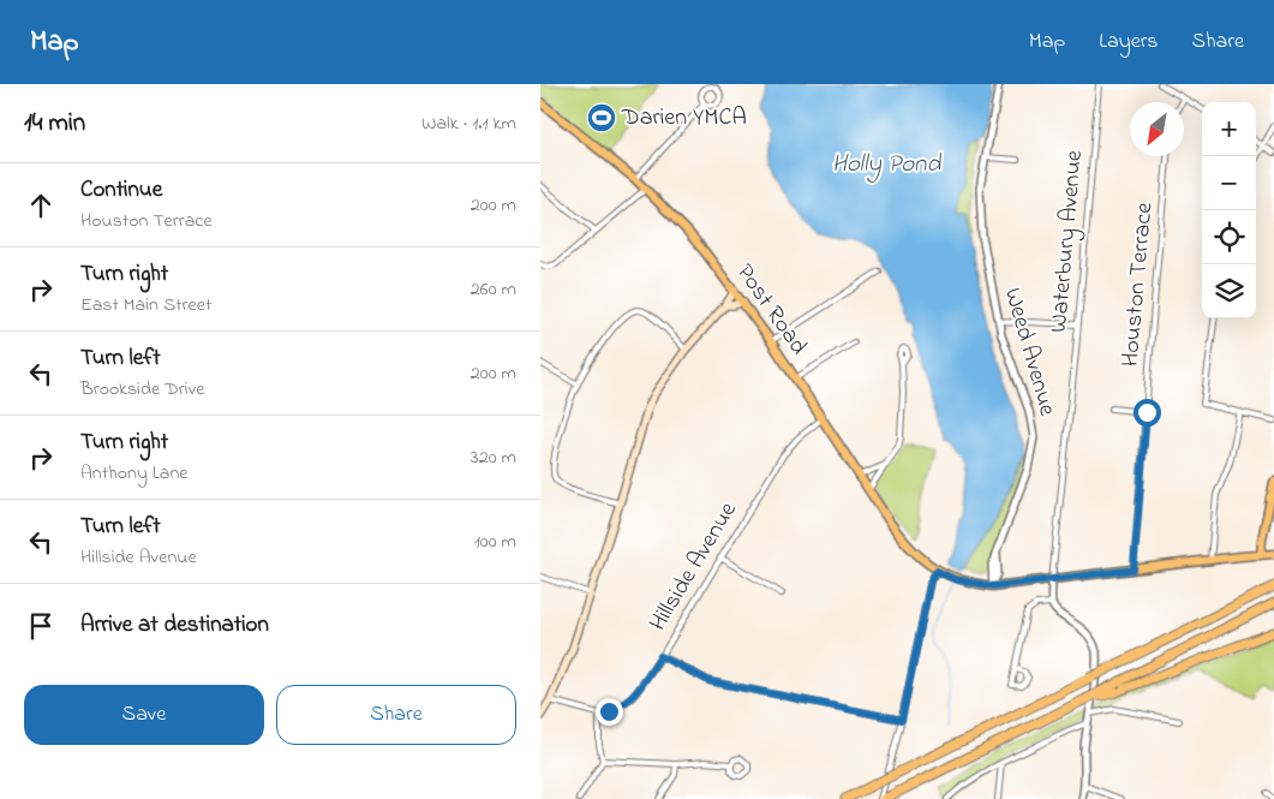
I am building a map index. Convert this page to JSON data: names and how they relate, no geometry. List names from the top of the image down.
{
  "streets": {
    "main road": ["Post Road"],
    "street": [
      "Waterbury Avenue",
      "Houston Terrace",
      "Weed Avenue",
      "Hillside Avenue"
    ]
  },
  "crossings": [
    ["Waterbury Avenue", "Post Road"],
    ["Houston Terrace", "Post Road"],
    ["Post Road", "Weed Avenue"],
    ["Post Road", "Hillside Avenue"]
  ],
  "water": ["Holly Pond"],
  "places": {
    "sports": ["Darien YMCA"]
  },
  "north": "bottom left",
  "page": {
    "header": "Map",
    "nav": ["Map", "Layers", "Share"],
    "heading": ["14 min", "Walk · 1.1 km"],
    "map_buttons": ["+", "−"],
    "list": [
      ["Continue", "Houston Terrace", "200 m"],
      ["Turn right", "East Main Street", "260 m"],
      ["Turn left", "Brookside Drive", "200 m"],
      ["Turn right", "Anthony Lane", "320 m"],
      ["Turn left", "Hillside Avenue", "100 m"],
      "Arrive at destination"
    ],
    "buttons": ["Save", "Share"]
  }
}
